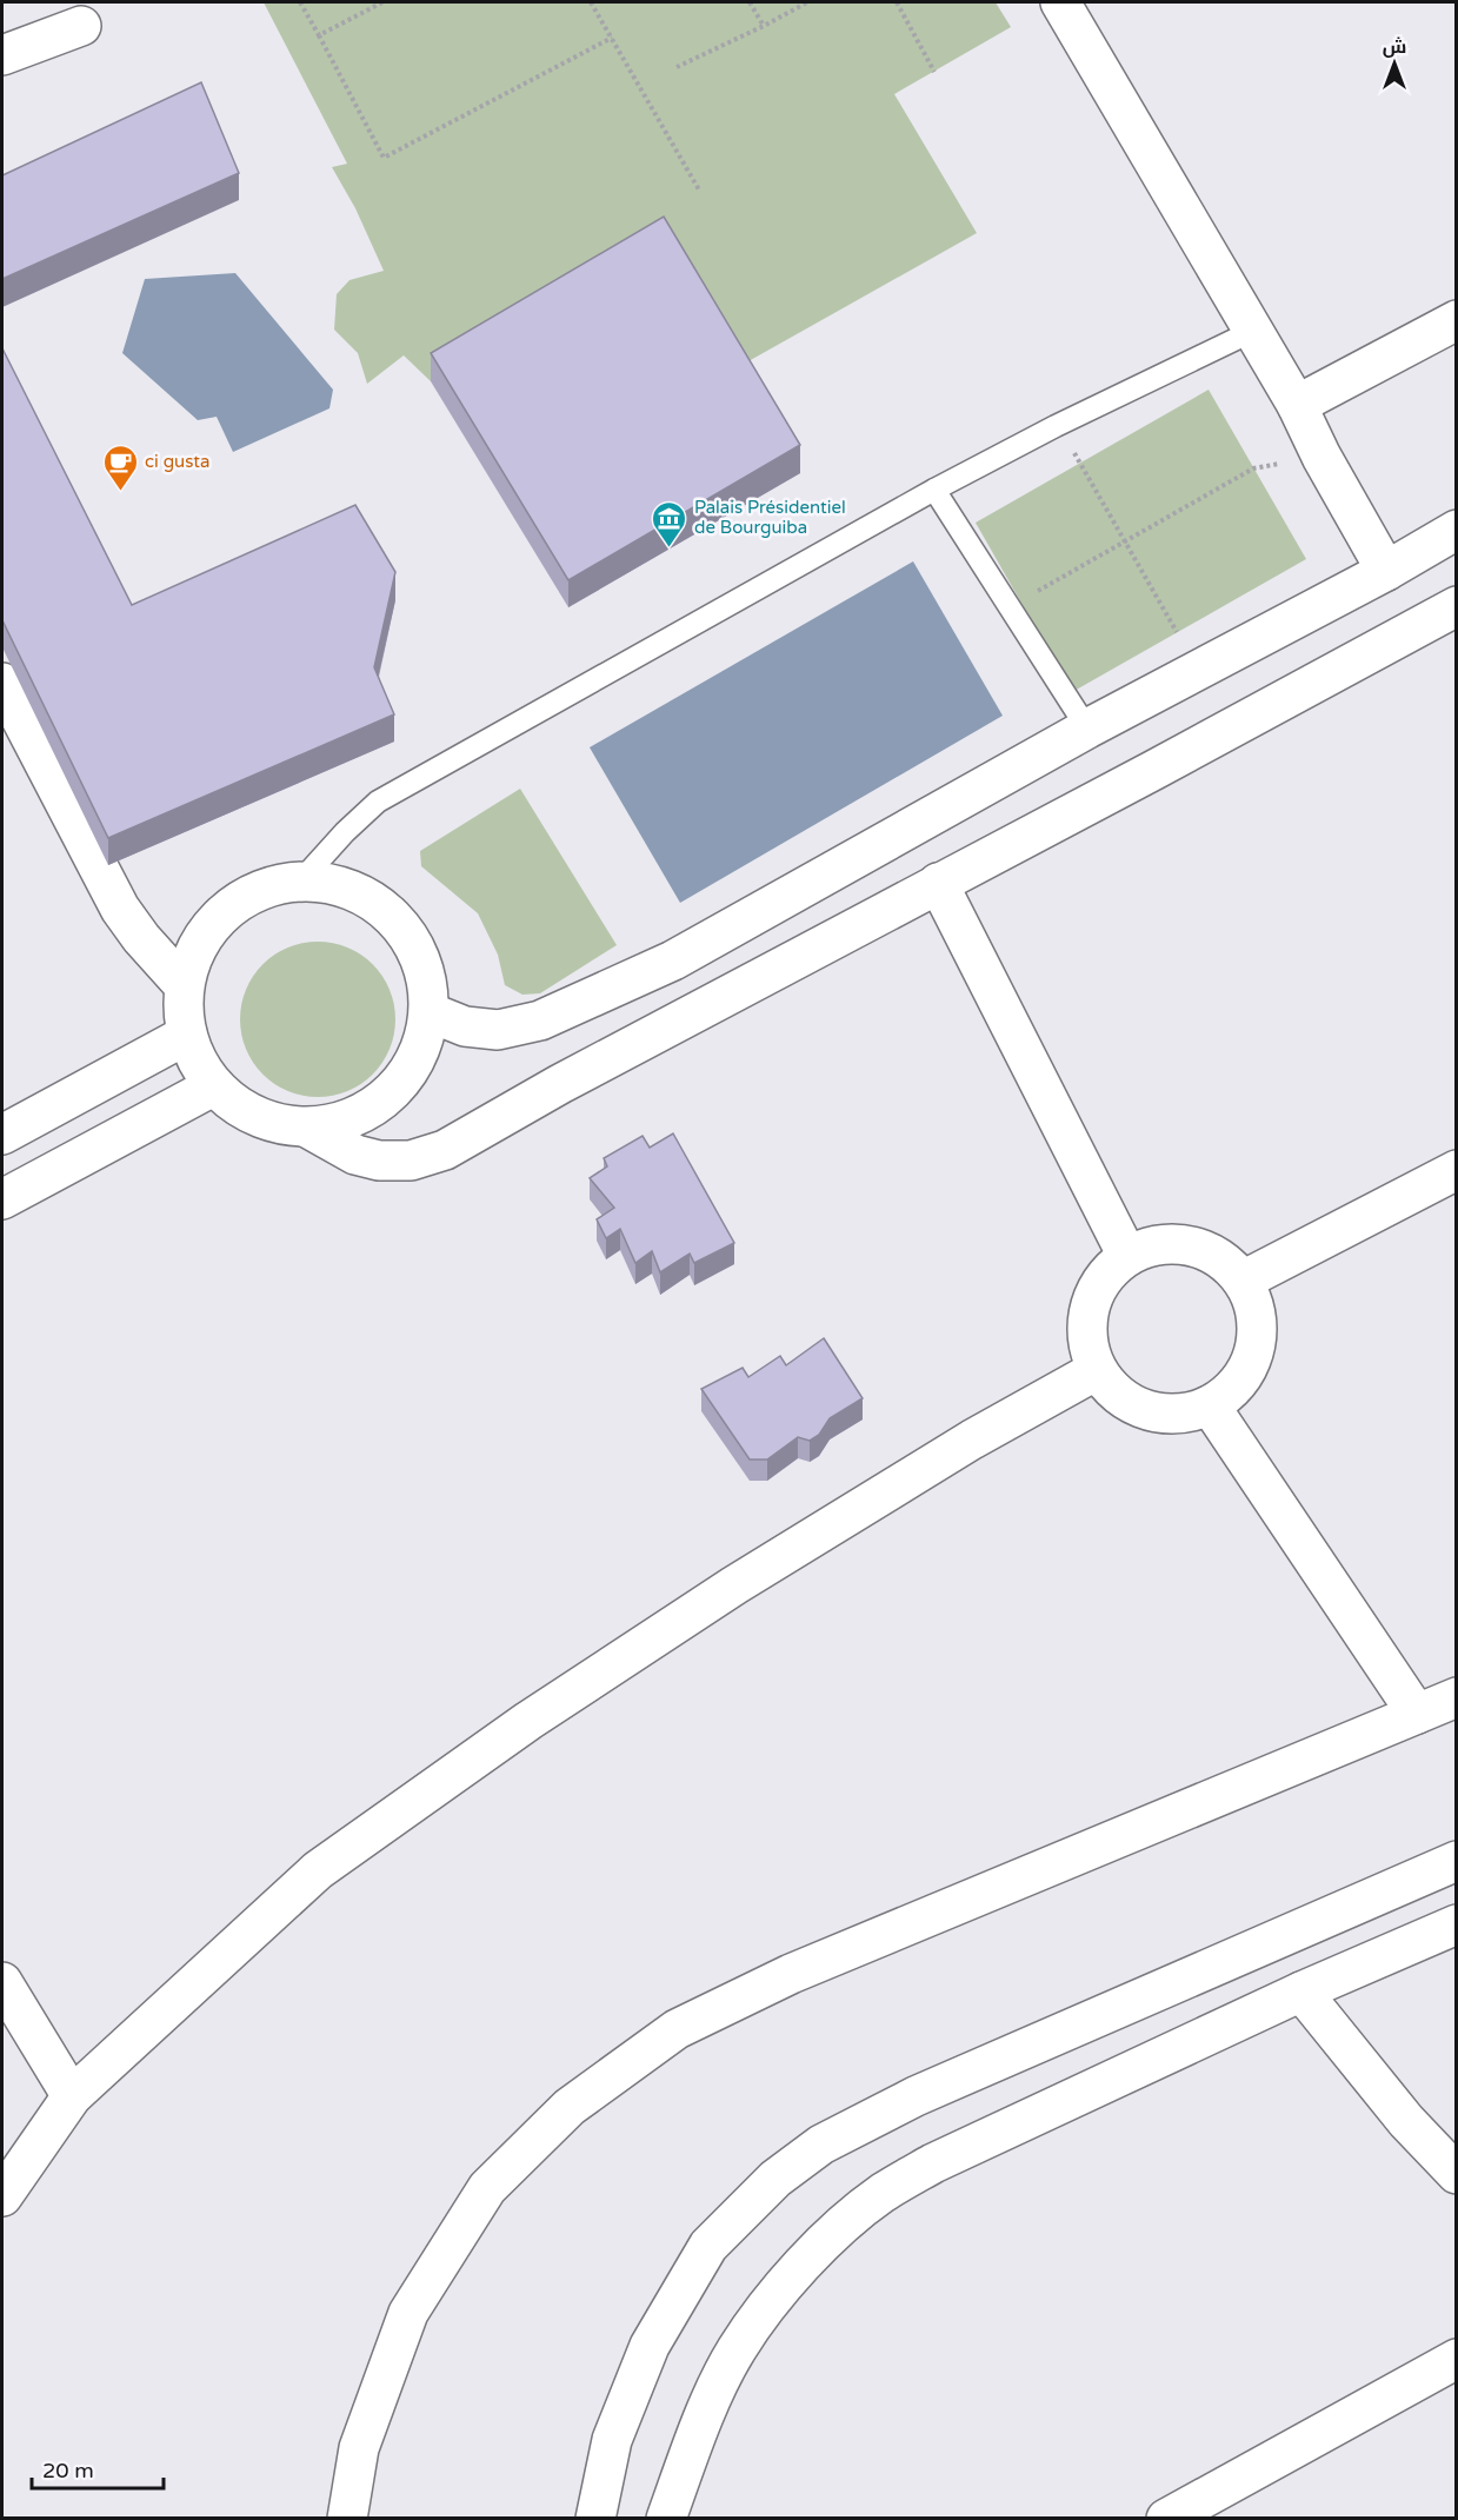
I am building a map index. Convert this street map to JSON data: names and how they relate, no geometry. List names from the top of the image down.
{
  "places": {
    "cafe": ["ci gusta"],
    "museum": ["Palais Présidentiel de Bourguiba"]
  },
  "scale_bar": "20 m",
  "north": "top"
}
